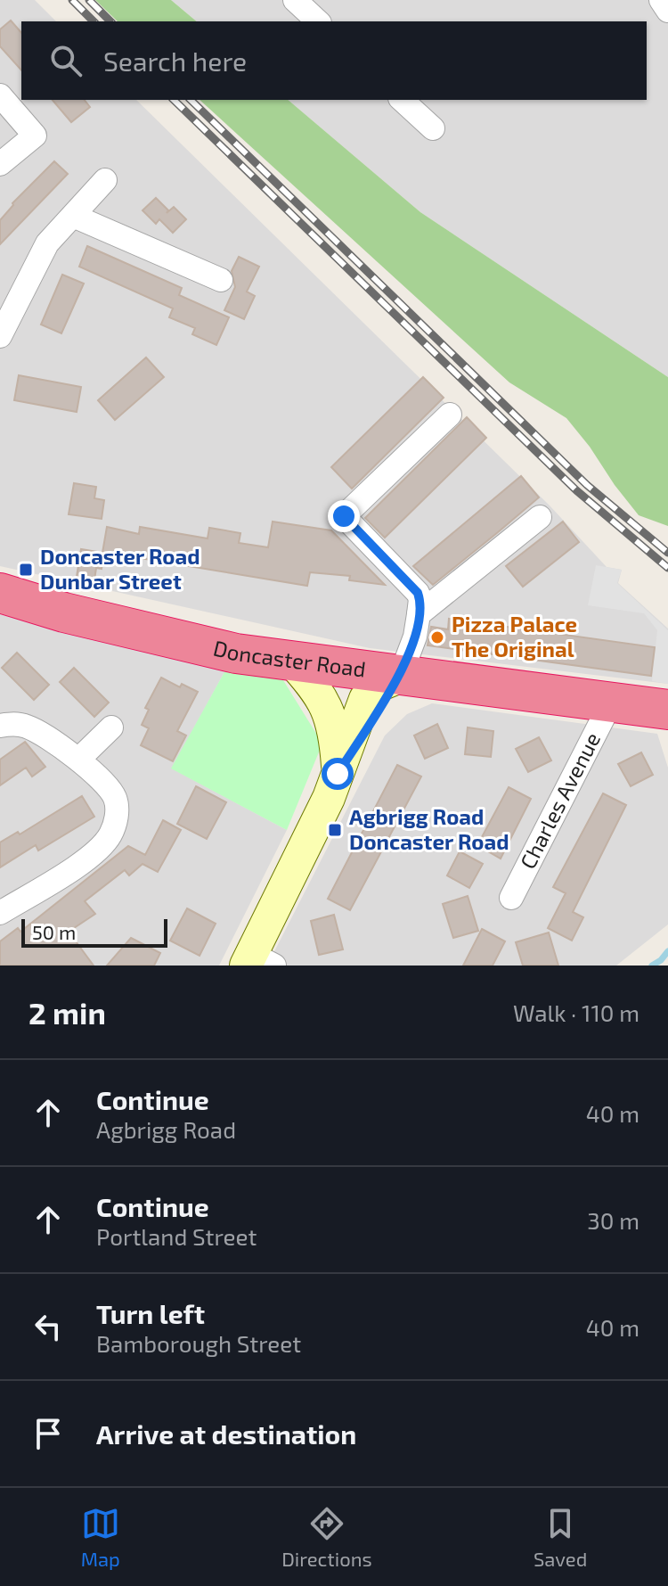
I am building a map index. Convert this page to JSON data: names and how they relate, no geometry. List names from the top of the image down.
{
  "streets": {
    "highway": ["Doncaster Road"],
    "street": ["Charles Avenue"]
  },
  "crossings": [
    ["Doncaster Road", "Charles Avenue"]
  ],
  "places": {
    "transit": ["Doncaster Road Dunbar Street", "Agbrigg Road Doncaster Road"],
    "other": ["Pizza Palace The Original"]
  },
  "scale_bar": "50 m",
  "page": {
    "search": "Search here",
    "scale": "50 m",
    "heading": ["2 min", "Walk · 110 m"],
    "list": [
      ["Continue", "Agbrigg Road", "40 m"],
      ["Continue", "Portland Street", "30 m"],
      ["Turn left", "Bamborough Street", "40 m"],
      "Arrive at destination"
    ],
    "nav": ["Map", "Directions", "Saved"]
  }
}
